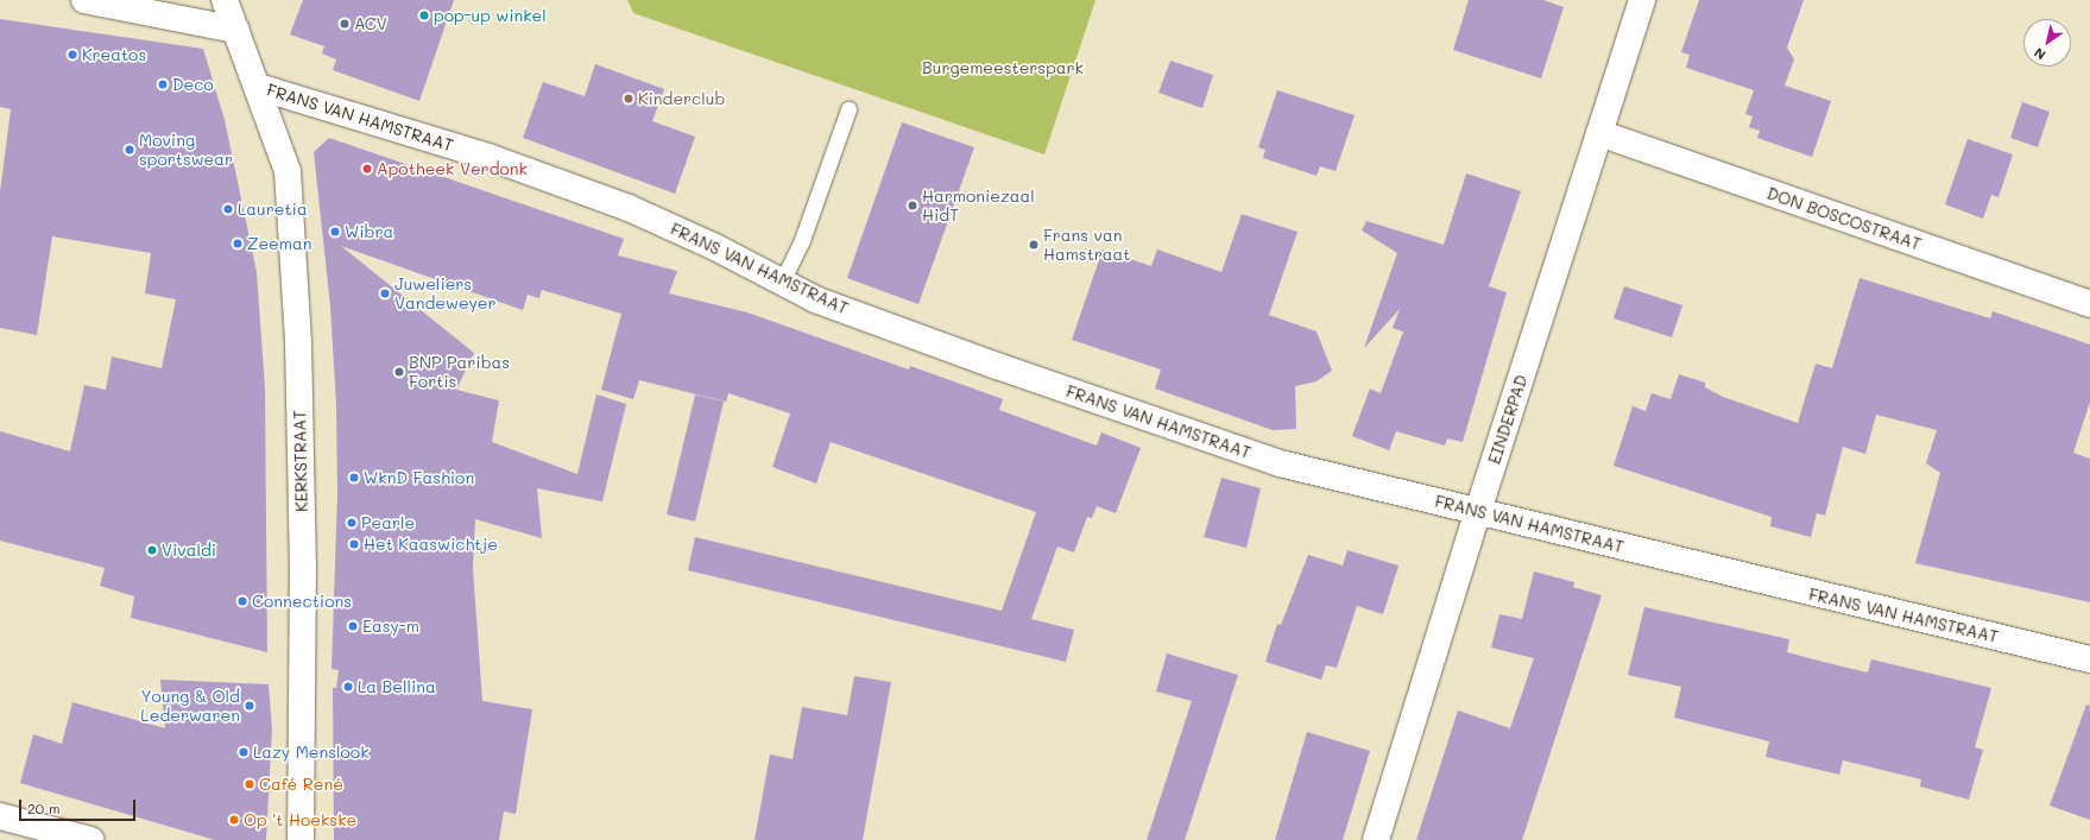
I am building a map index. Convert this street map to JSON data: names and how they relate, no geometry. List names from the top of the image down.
{
  "streets": {
    "street": [
      "FRANS VAN HAMSTRAAT",
      "DON BOSCOSTRAAT",
      "EINDERPAD",
      "KERKSTRAAT"
    ]
  },
  "crossings": [
    ["FRANS VAN HAMSTRAAT", "EINDERPAD"],
    ["FRANS VAN HAMSTRAAT", "KERKSTRAAT"],
    ["DON BOSCOSTRAAT", "EINDERPAD"]
  ],
  "parks": ["Burgemeesterspark"],
  "places": [
    "pop-up winkel",
    "ACV",
    "Kreatos",
    "Deco",
    "Kinderclub",
    "Moving sportswear",
    "Apotheek Verdonk",
    "Harmoniezaal HidT",
    "Lauretia",
    "Wibra",
    "Zeeman",
    "Frans van Hamstraat",
    "Juweliers Vandeweyer",
    "BNP Paribas Fortis",
    "WknD Fashion",
    "Pearle",
    "Het Kaaswichtje",
    "Vivaldi",
    "Connections",
    "Easy-m",
    "La Bellina",
    "Young & Old Lederwaren",
    "Lazy Menslook",
    "Café René",
    "Op 't Hoekske"
  ],
  "scale_bar": "20 m",
  "north": "bottom left"
}
